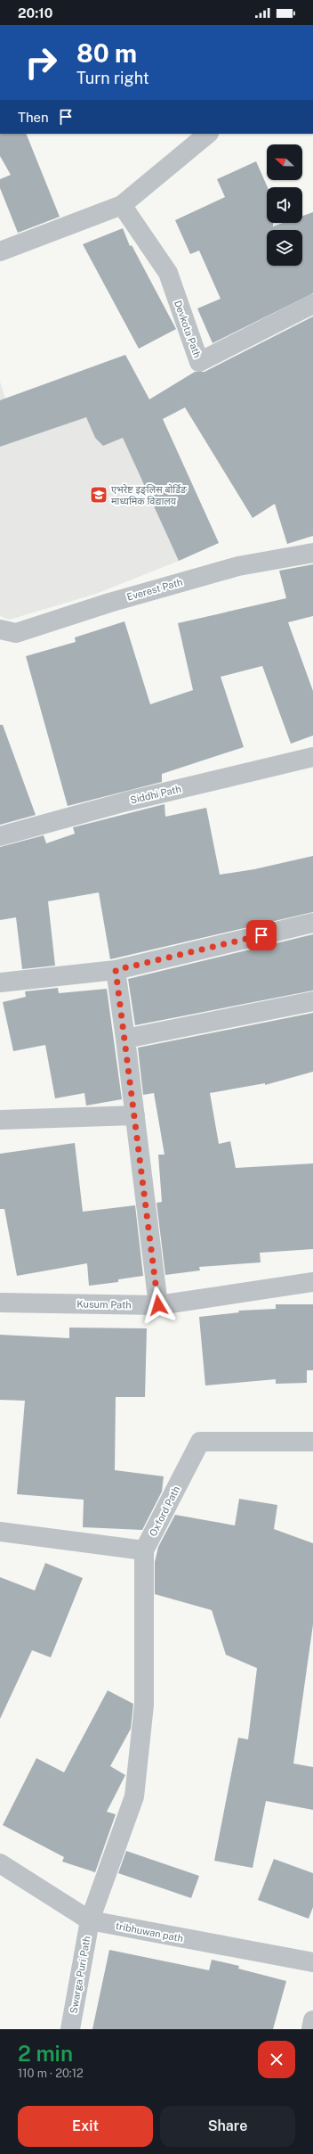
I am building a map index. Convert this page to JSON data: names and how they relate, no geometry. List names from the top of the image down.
{
  "streets": {
    "street": [
      "Devkota Path",
      "Everest Path",
      "Siddhi Path",
      "Kusum Path",
      "Oxford Path",
      "tribhuwan path",
      "Swarga Puri Path"
    ]
  },
  "crossings": [
    ["Oxford Path", "Swarga Puri Path"],
    ["tribhuwan path", "Swarga Puri Path"]
  ],
  "places": {
    "school or university": ["एभरेष्ट इङ्लिस बोर्डिङ माध्यमिक विद्यालय"]
  },
  "north": "left",
  "page": {
    "status": "20:10",
    "turn": ["80 m", "Turn right"],
    "then": "Then",
    "heading": ["2 min", "110 m · 20:12"],
    "buttons": ["Exit", "Share"]
  }
}
